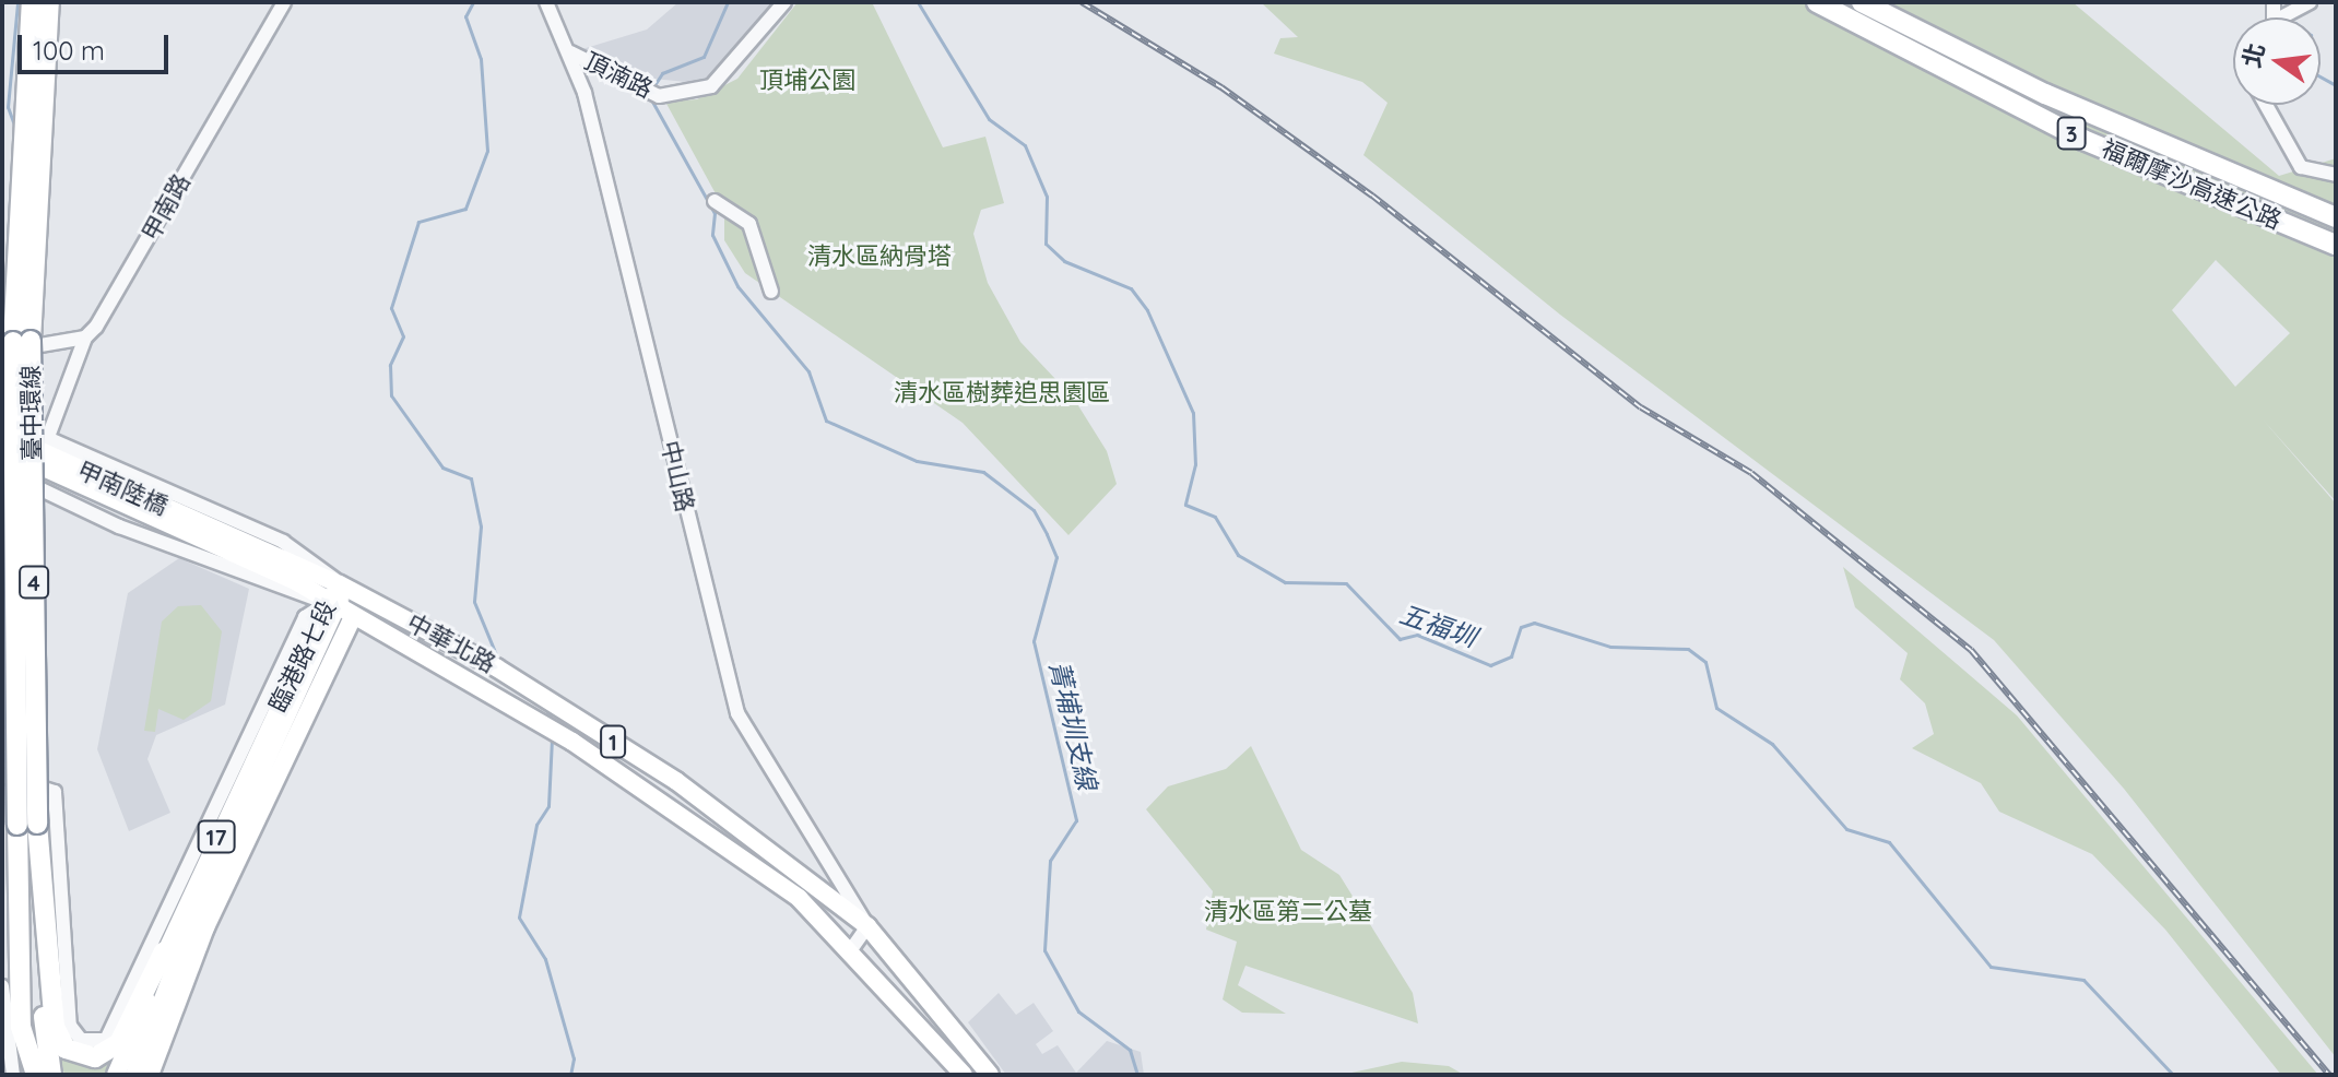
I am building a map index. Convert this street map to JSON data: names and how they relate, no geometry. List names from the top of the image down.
{
  "streets": {
    "highway": [
      "3",
      "福爾摩沙高速公路",
      "臺中環線",
      "4"
    ],
    "main road": [
      "中山路",
      "甲南陸橋",
      "中華北路",
      "臨港路七段",
      "1",
      "17"
    ],
    "street": ["頂湳路", "甲南路"]
  },
  "crossings": [
    ["頂湳路", "中山路"],
    ["甲南路", "中華北路"],
    ["中山路", "中華北路"],
    ["甲南陸橋", "1"],
    ["中華北路", "臨港路七段"],
    ["中華北路", "1"],
    ["臨港路七段", "1"]
  ],
  "water": ["五福圳", "菁埔圳支線"],
  "parks": [
    "頂埔公園",
    "清水區納骨塔",
    "清水區樹葬追思園區",
    "清水區第二公墓"
  ],
  "scale_bar": "100 m",
  "north": "left"
}
